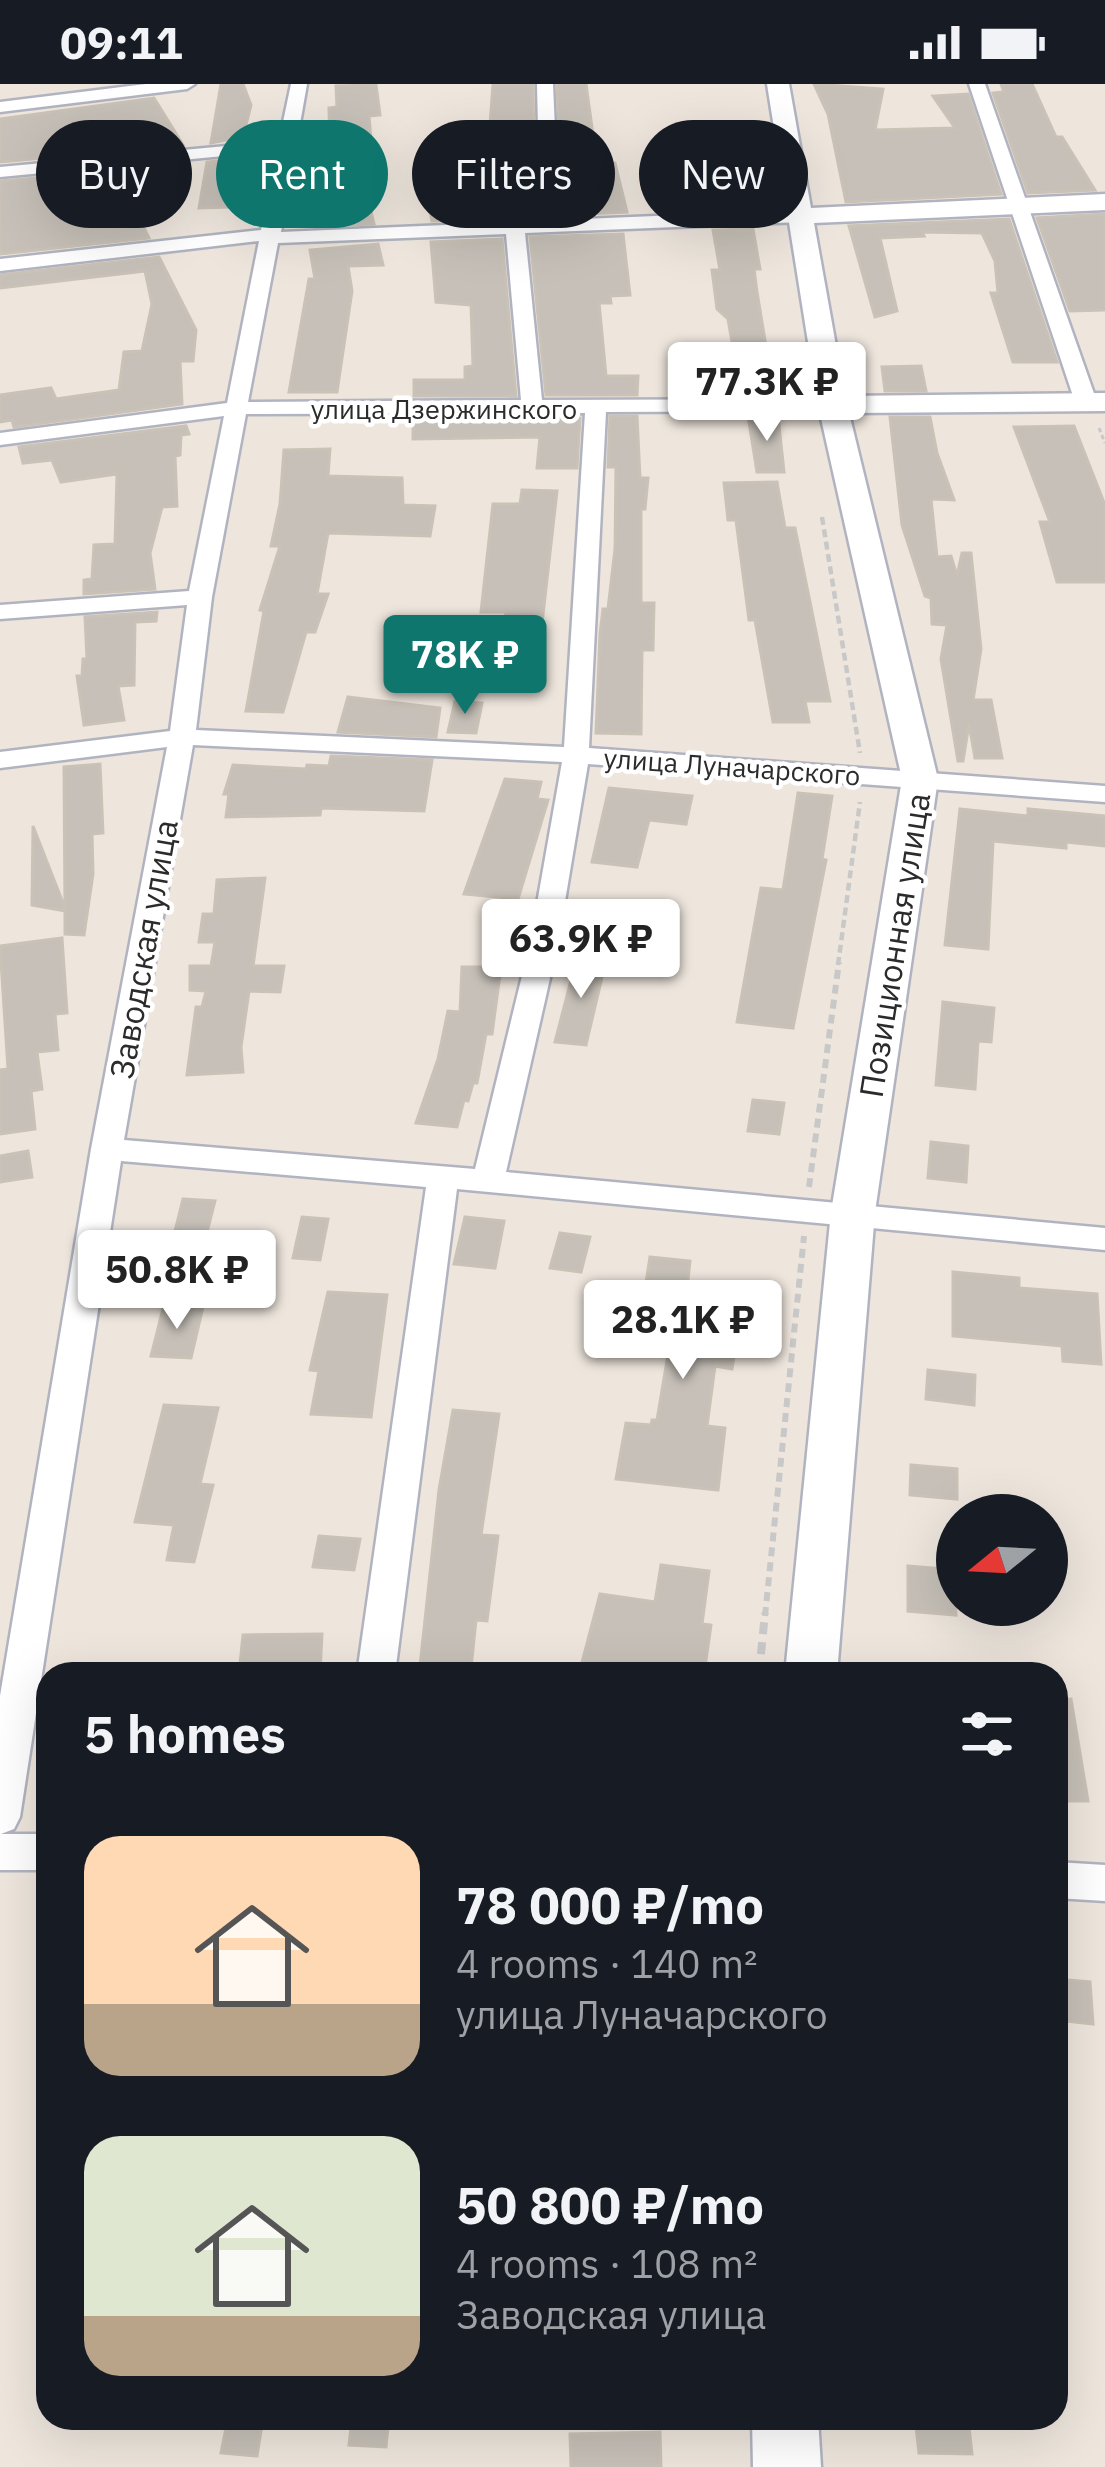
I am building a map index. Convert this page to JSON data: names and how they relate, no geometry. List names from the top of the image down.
{
  "streets": {
    "street": [
      "улица Дзержинского",
      "улица Луначарского",
      "Позиционная улица",
      "Заводская улица"
    ]
  },
  "crossings": [
    ["улица Дзержинского", "Позиционная улица"],
    ["улица Дзержинского", "Заводская улица"],
    ["улица Луначарского", "Позиционная улица"],
    ["улица Луначарского", "Заводская улица"]
  ],
  "north": "left",
  "page": {
    "status": "09:11",
    "chip": [
      "Buy",
      "Rent",
      "Filters",
      "New"
    ],
    "price": [
      "77.3K ₽",
      "78K ₽",
      "63.9K ₽",
      "50.8K ₽",
      "28.1K ₽"
    ],
    "heading": "5 homes",
    "list": [
      {
        "name": "78 000 ₽/mo",
        "note": "4 rooms · 140 m² · улица Луначарского"
      },
      {
        "name": "50 800 ₽/mo",
        "note": "4 rooms · 108 m² · Заводская улица"
      }
    ]
  }
}
